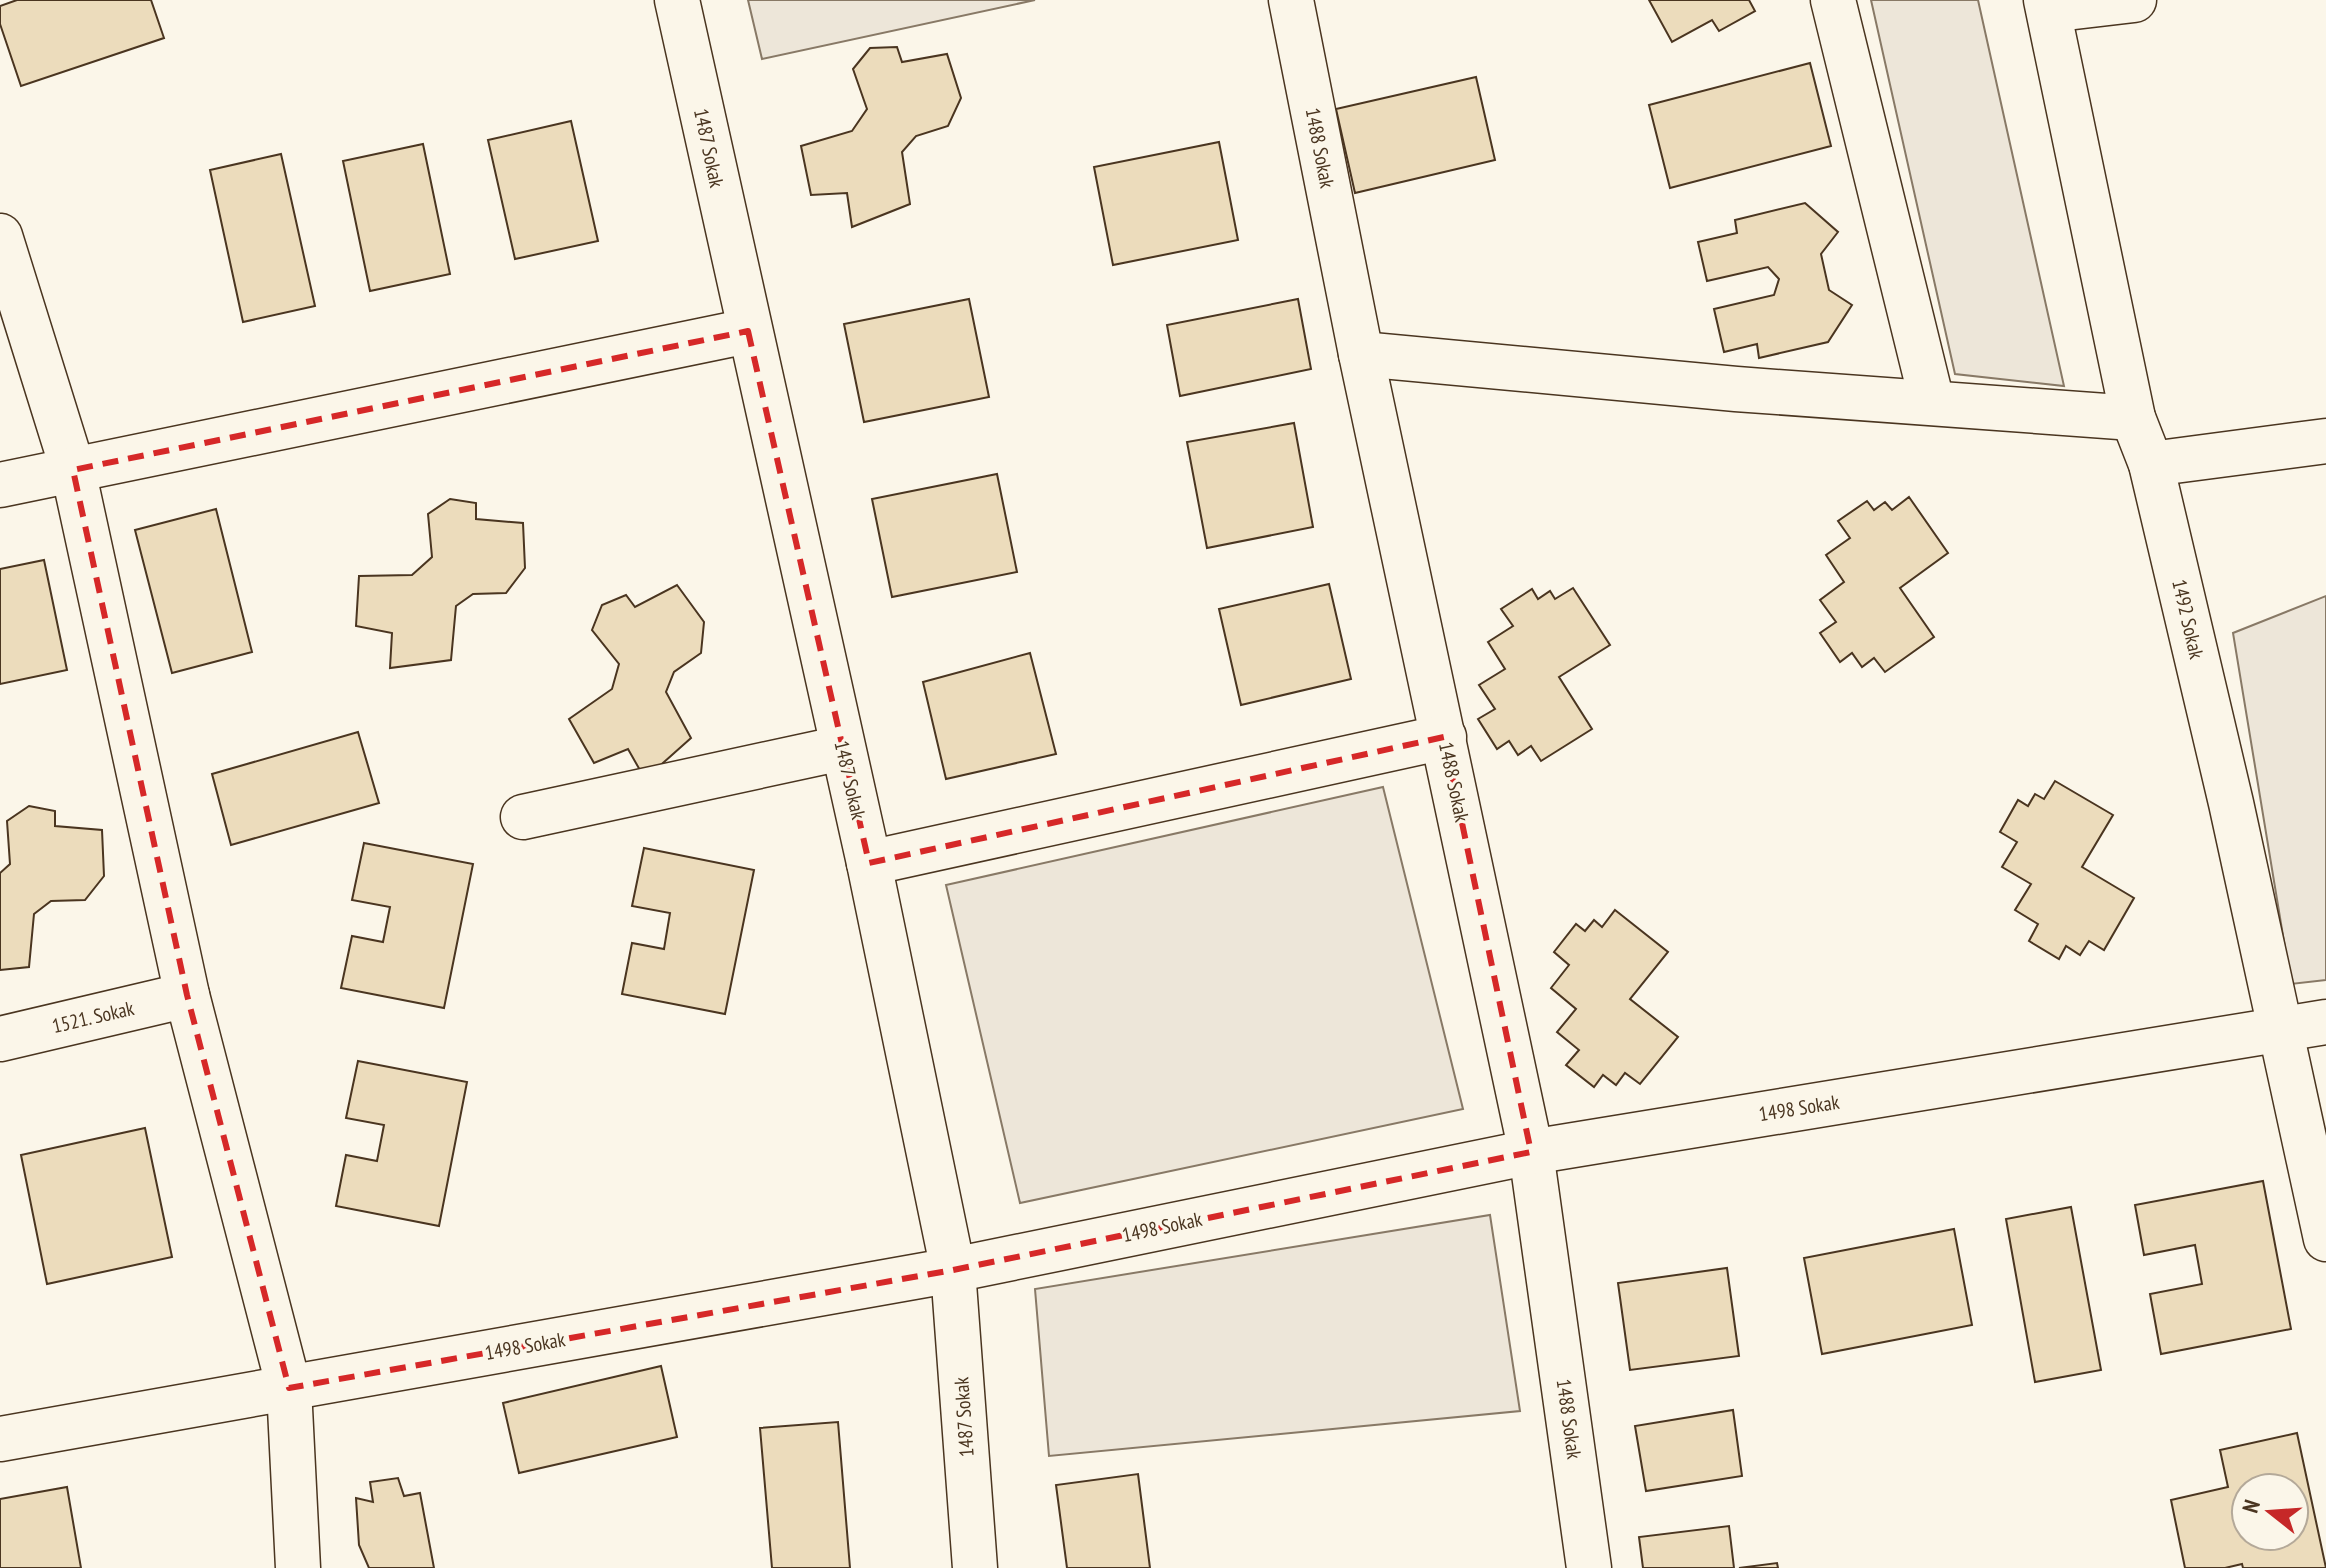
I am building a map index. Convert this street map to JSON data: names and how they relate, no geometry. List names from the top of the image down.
{
  "streets": {
    "street": [
      "1487 Sokak",
      "1488 Sokak",
      "1492 Sokak",
      "1521. Sokak",
      "1498 Sokak"
    ]
  },
  "crossings": [
    ["1487 Sokak", "1498 Sokak"],
    ["1488 Sokak", "1498 Sokak"],
    ["1492 Sokak", "1498 Sokak"]
  ],
  "north": "left"
}
